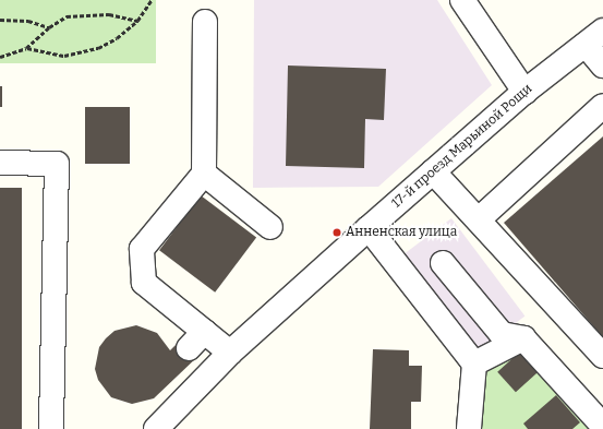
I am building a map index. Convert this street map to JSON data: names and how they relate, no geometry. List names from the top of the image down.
{
  "streets": {
    "street": ["17-й проезд Марьиной Рощи"]
  },
  "places": ["Анненская улица"]
}
